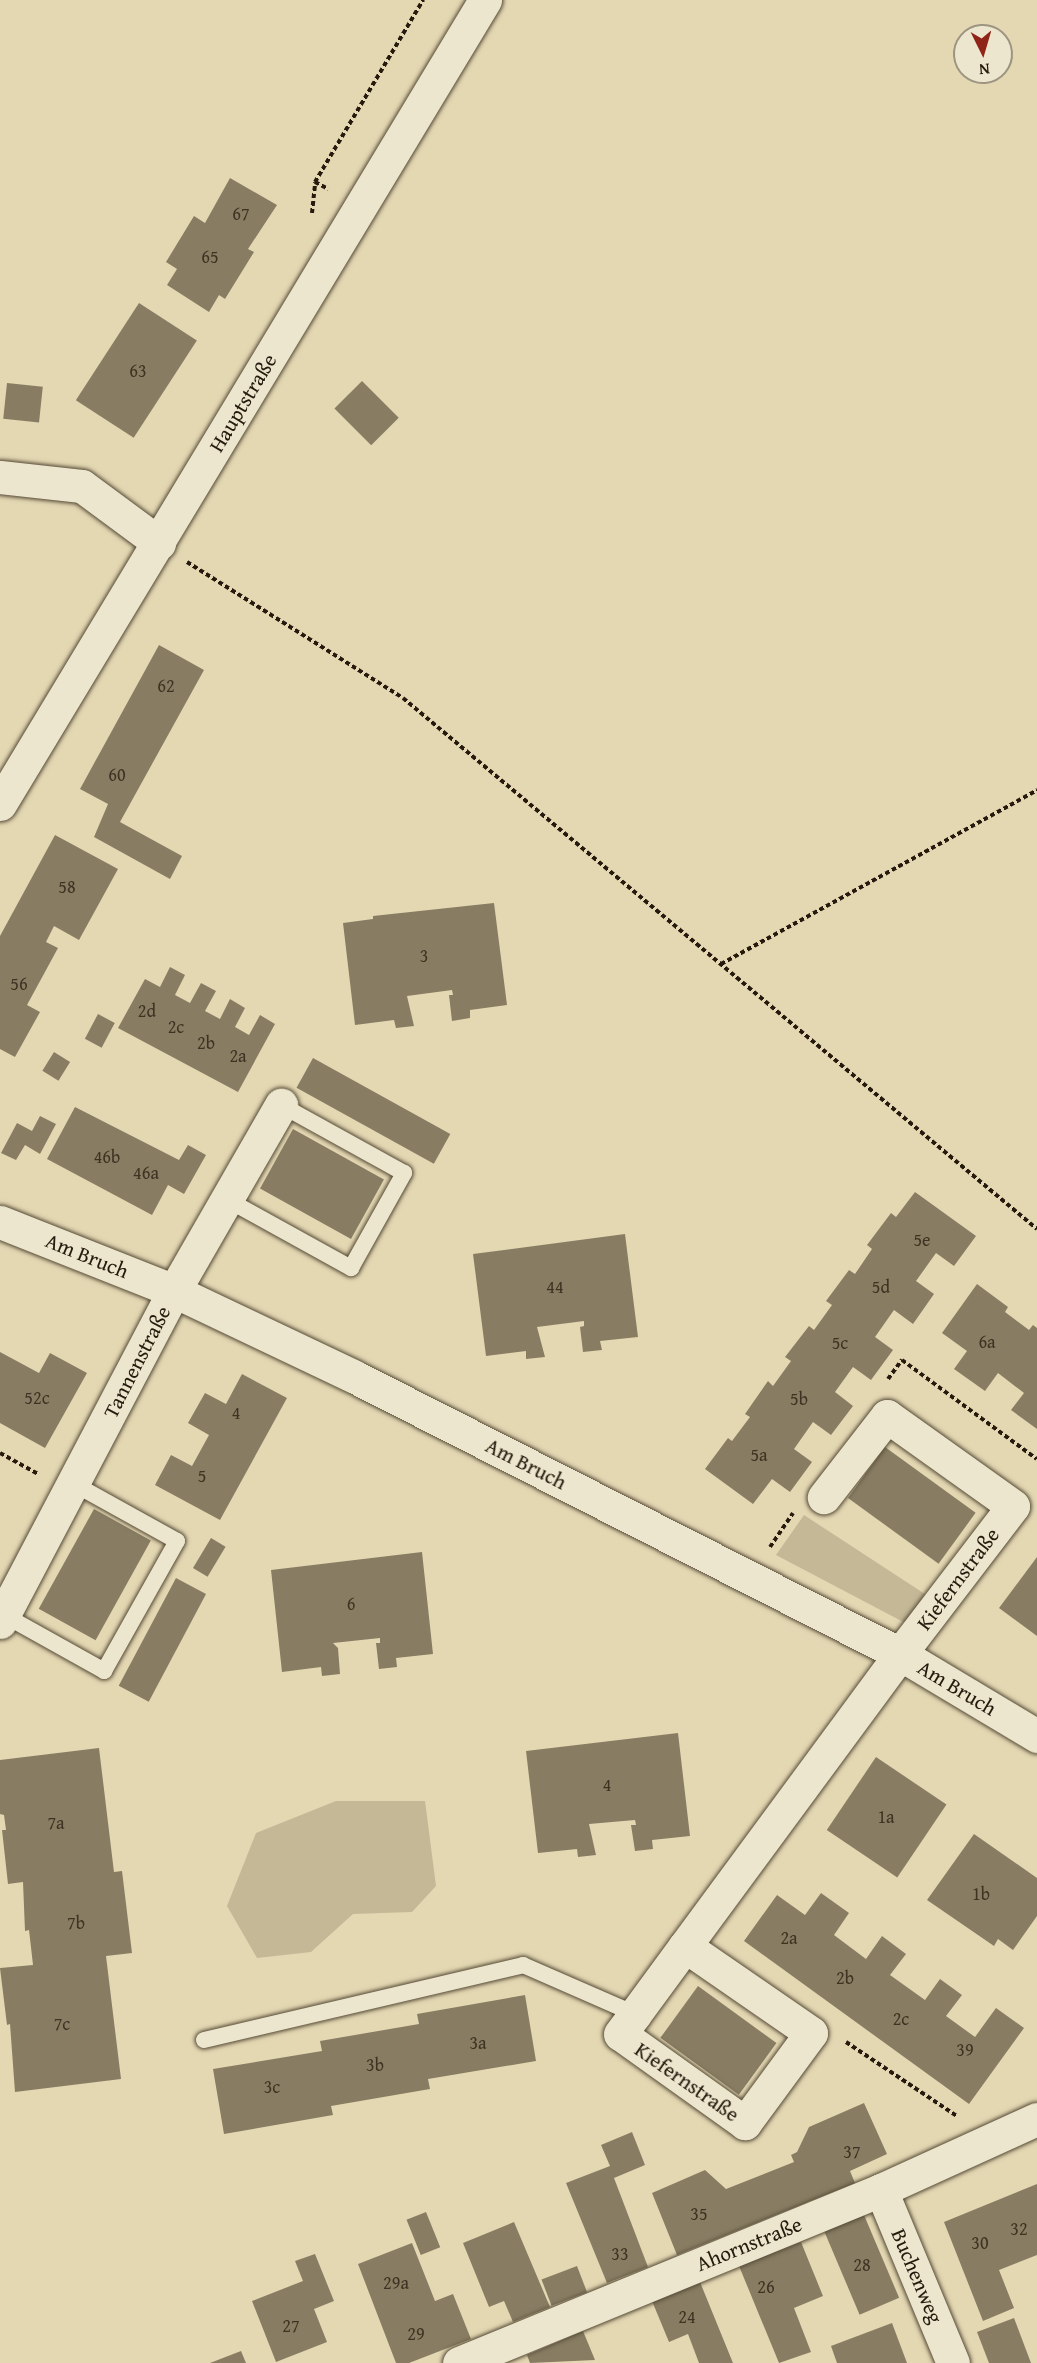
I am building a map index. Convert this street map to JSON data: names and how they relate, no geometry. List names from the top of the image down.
{
  "streets": {
    "street": [
      "Hauptstraße",
      "Am Bruch",
      "Tannenstraße",
      "Kiefernstraße",
      "Ahornstraße",
      "Buchenweg"
    ]
  },
  "crossings": [
    ["Am Bruch", "Tannenstraße"],
    ["Am Bruch", "Kiefernstraße"],
    ["Ahornstraße", "Buchenweg"]
  ],
  "house_numbers": [
    "67",
    "65",
    "63",
    "62",
    "60",
    "58",
    "3",
    "56",
    "2d",
    "2c",
    "2b",
    "2a",
    "46b",
    "46a",
    "5e",
    "44",
    "5d",
    "6a",
    "5c",
    "52c",
    "5b",
    "4",
    "5a",
    "5",
    "6",
    "4",
    "1a",
    "7a",
    "1b",
    "7b",
    "2a",
    "2b",
    "2c",
    "7c",
    "3a",
    "39",
    "3b",
    "3c",
    "37",
    "35",
    "32",
    "30",
    "33",
    "28",
    "29a",
    "26",
    "24",
    "27",
    "29"
  ],
  "north": "bottom"
}
